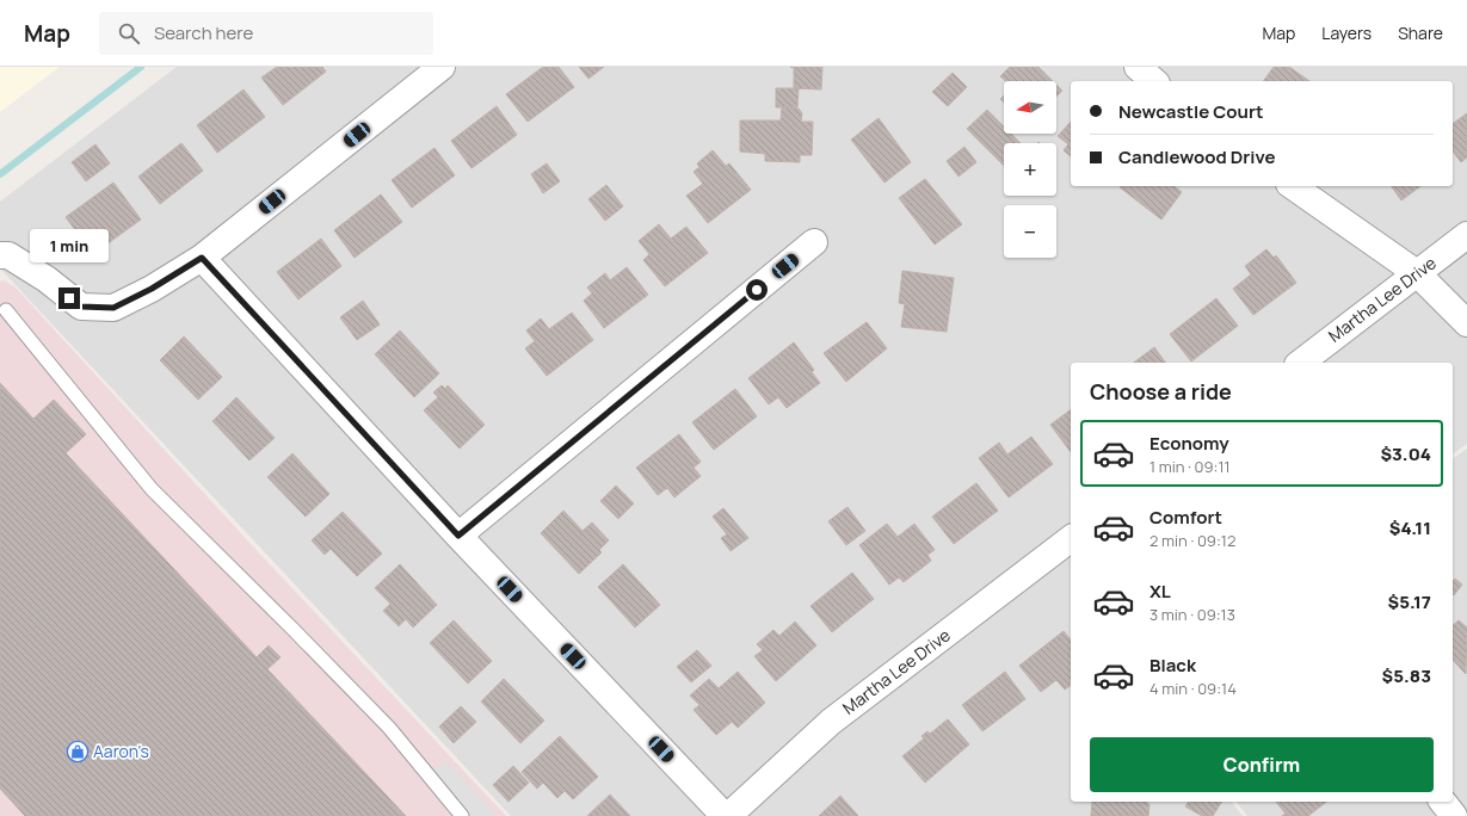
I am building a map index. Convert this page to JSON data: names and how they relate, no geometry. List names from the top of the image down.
{
  "streets": {
    "street": ["Martha Lee Drive"]
  },
  "places": {
    "shop": ["Aaron's"]
  },
  "north": "left",
  "page": {
    "header": "Map",
    "search": "Search here",
    "nav": ["Map", "Layers", "Share"],
    "map_buttons": ["+", "−"],
    "banner": ["Newcastle Court", "Candlewood Drive"],
    "bubble": "1 min",
    "heading": "Choose a ride",
    "list": [
      {
        "name": "Economy",
        "note": "1 min · 09:11",
        "value": "$3.04"
      },
      {
        "name": "Comfort",
        "note": "2 min · 09:12",
        "value": "$4.11"
      },
      {
        "name": "XL",
        "note": "3 min · 09:13",
        "value": "$5.17"
      },
      {
        "name": "Black",
        "note": "4 min · 09:14",
        "value": "$5.83"
      }
    ],
    "buttons": "Confirm"
  }
}
